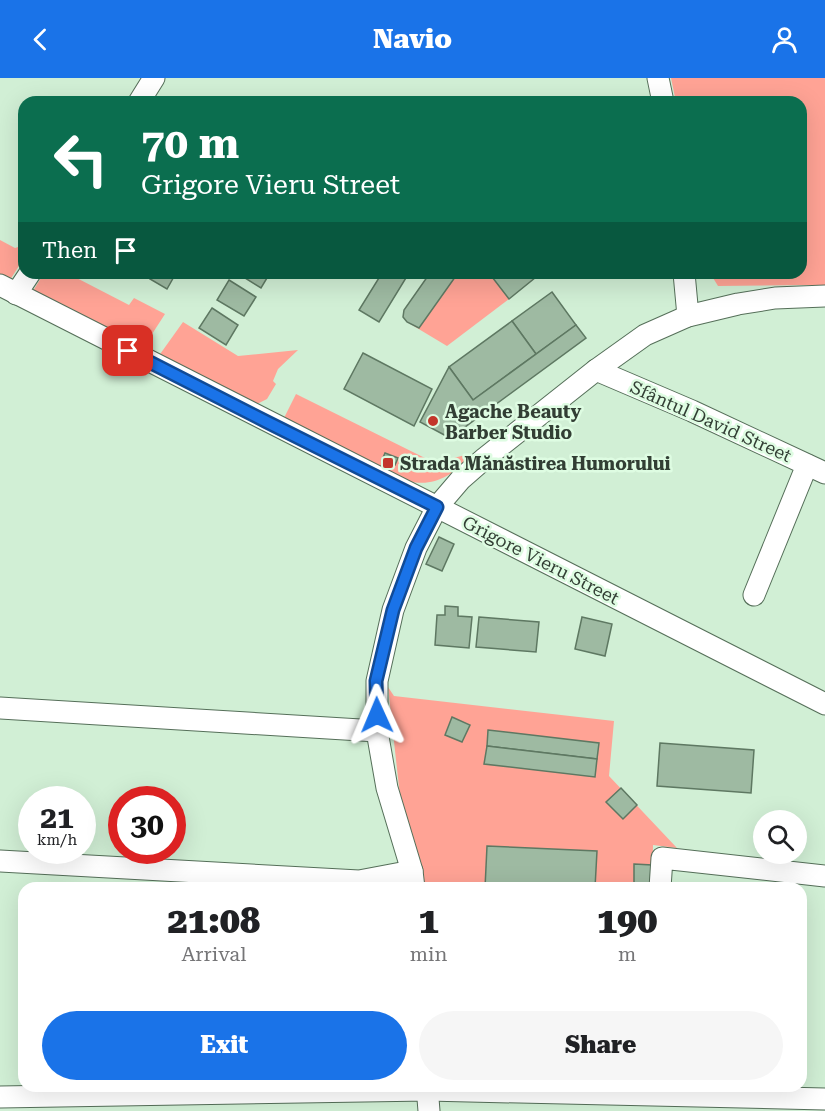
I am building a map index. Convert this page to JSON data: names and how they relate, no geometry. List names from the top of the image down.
{
  "streets": {
    "street": ["Sfântul David Street", "Grigore Vieru Street"]
  },
  "places": {
    "other": ["Agache Beauty Barber Studio"],
    "transit": ["Strada Mănăstirea Humorului"]
  },
  "page": {
    "header": "Navio",
    "turn": ["70 m", "Grigore Vieru Street"],
    "then": "Then",
    "speed": "21 km/h",
    "limit": "30",
    "eta": [
      "21:08",
      "Arrival",
      "1",
      "min",
      "190",
      "m"
    ],
    "buttons": ["Exit", "Share"]
  }
}
